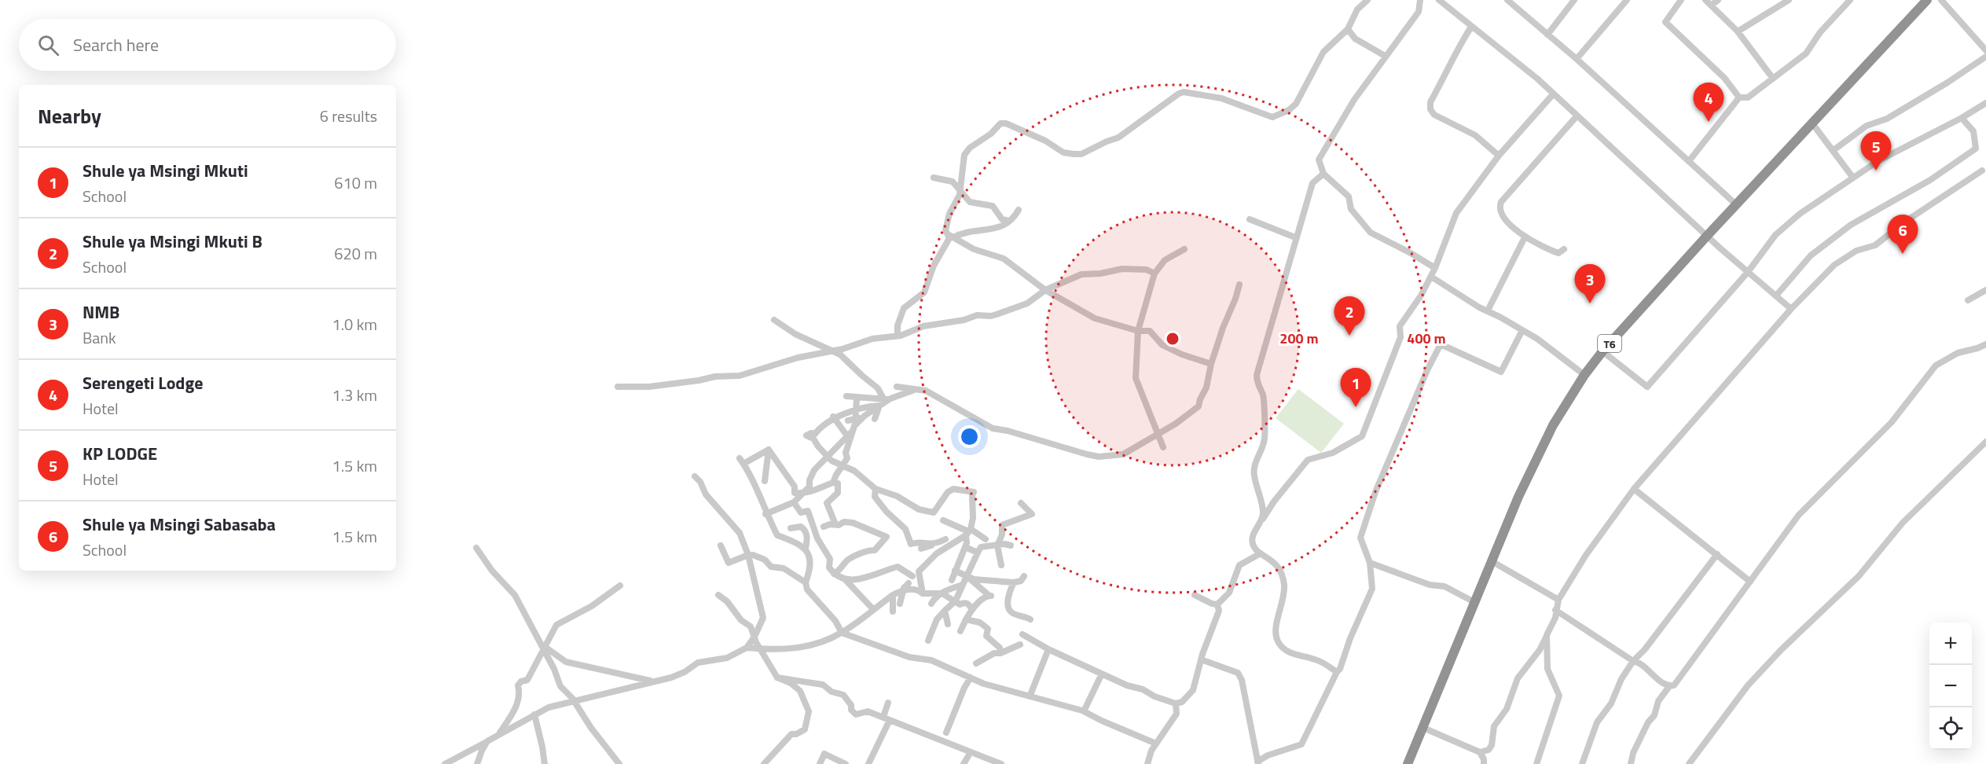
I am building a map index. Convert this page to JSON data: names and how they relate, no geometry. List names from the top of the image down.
{
  "streets": {
    "highway": ["T6"]
  },
  "page": {
    "search": "Search here",
    "pins": [
      "4",
      "5",
      "6",
      "3",
      "2",
      "1"
    ],
    "heading": ["Nearby", "6 results"],
    "list": [
      {
        "mark": "1",
        "name": "Shule ya Msingi Mkuti",
        "note": "School",
        "value": "610 m"
      },
      {
        "mark": "2",
        "name": "Shule ya Msingi Mkuti B",
        "note": "School",
        "value": "620 m"
      },
      {
        "mark": "3",
        "name": "NMB",
        "note": "Bank",
        "value": "1.0 km"
      },
      {
        "mark": "4",
        "name": "Serengeti Lodge",
        "note": "Hotel",
        "value": "1.3 km"
      },
      {
        "mark": "5",
        "name": "KP LODGE",
        "note": "Hotel",
        "value": "1.5 km"
      },
      {
        "mark": "6",
        "name": "Shule ya Msingi Sabasaba",
        "note": "School",
        "value": "1.5 km"
      }
    ],
    "map_buttons": ["+", "−"]
  },
  "rings": ["200 m", "400 m"]
}
